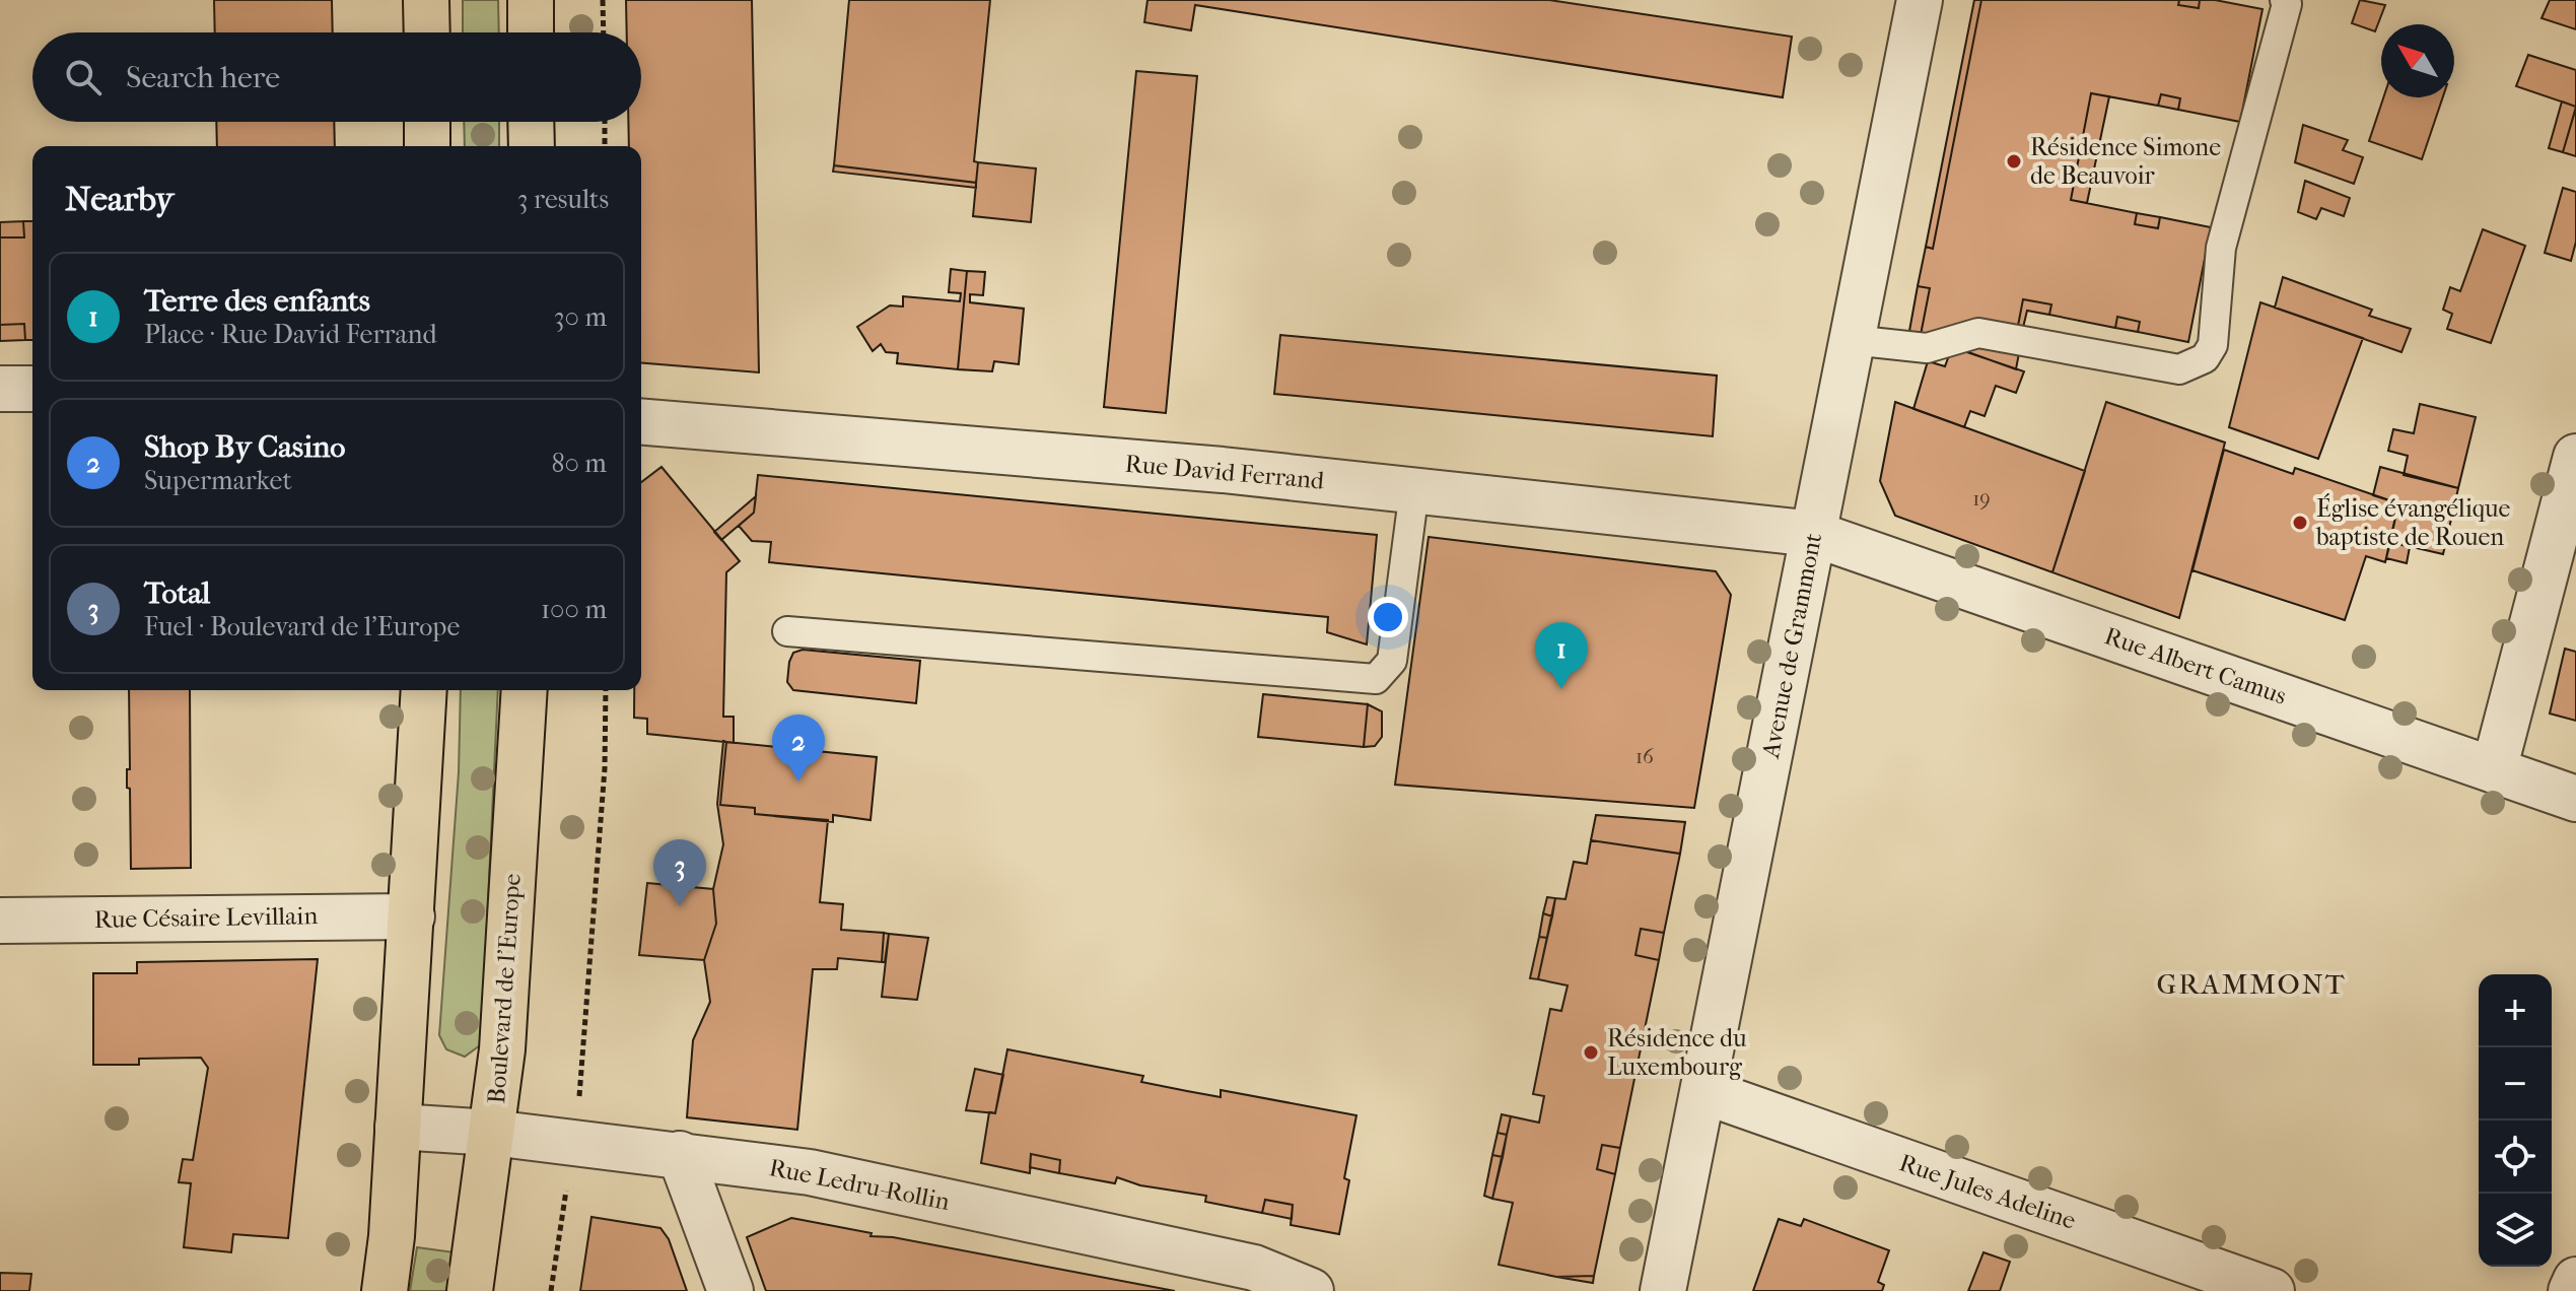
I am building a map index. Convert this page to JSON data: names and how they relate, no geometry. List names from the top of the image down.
{
  "streets": {
    "main road": ["Boulevard de l'Europe"],
    "street": [
      "Rue David Ferrand",
      "Avenue de Grammont",
      "Rue Albert Camus",
      "Rue Césaire Levillain",
      "Rue Ledru-Rollin",
      "Rue Jules Adeline"
    ]
  },
  "crossings": [
    ["Rue David Ferrand", "Avenue de Grammont"],
    ["Rue David Ferrand", "Rue Albert Camus"],
    ["Avenue de Grammont", "Rue Albert Camus"],
    ["Avenue de Grammont", "Rue Jules Adeline"],
    ["Boulevard de l'Europe", "Rue Ledru-Rollin"]
  ],
  "districts": ["GRAMMONT"],
  "places": ["Résidence Simone de Beauvoir", "Église évangélique baptiste de Rouen", "Résidence du Luxembourg"],
  "house_numbers": ["19", "16"],
  "north": "top left",
  "page": {
    "search": "Search here",
    "heading": ["Nearby", "3 results"],
    "list": [
      {
        "mark": "1",
        "name": "Terre des enfants",
        "note": "Place · Rue David Ferrand",
        "value": "30 m"
      },
      {
        "mark": "2",
        "name": "Shop By Casino",
        "note": "Supermarket",
        "value": "80 m"
      },
      {
        "mark": "3",
        "name": "Total",
        "note": "Fuel · Boulevard de l'Europe",
        "value": "100 m"
      }
    ],
    "pins": ["1", "2", "3"],
    "map_buttons": ["+", "−"]
  }
}
